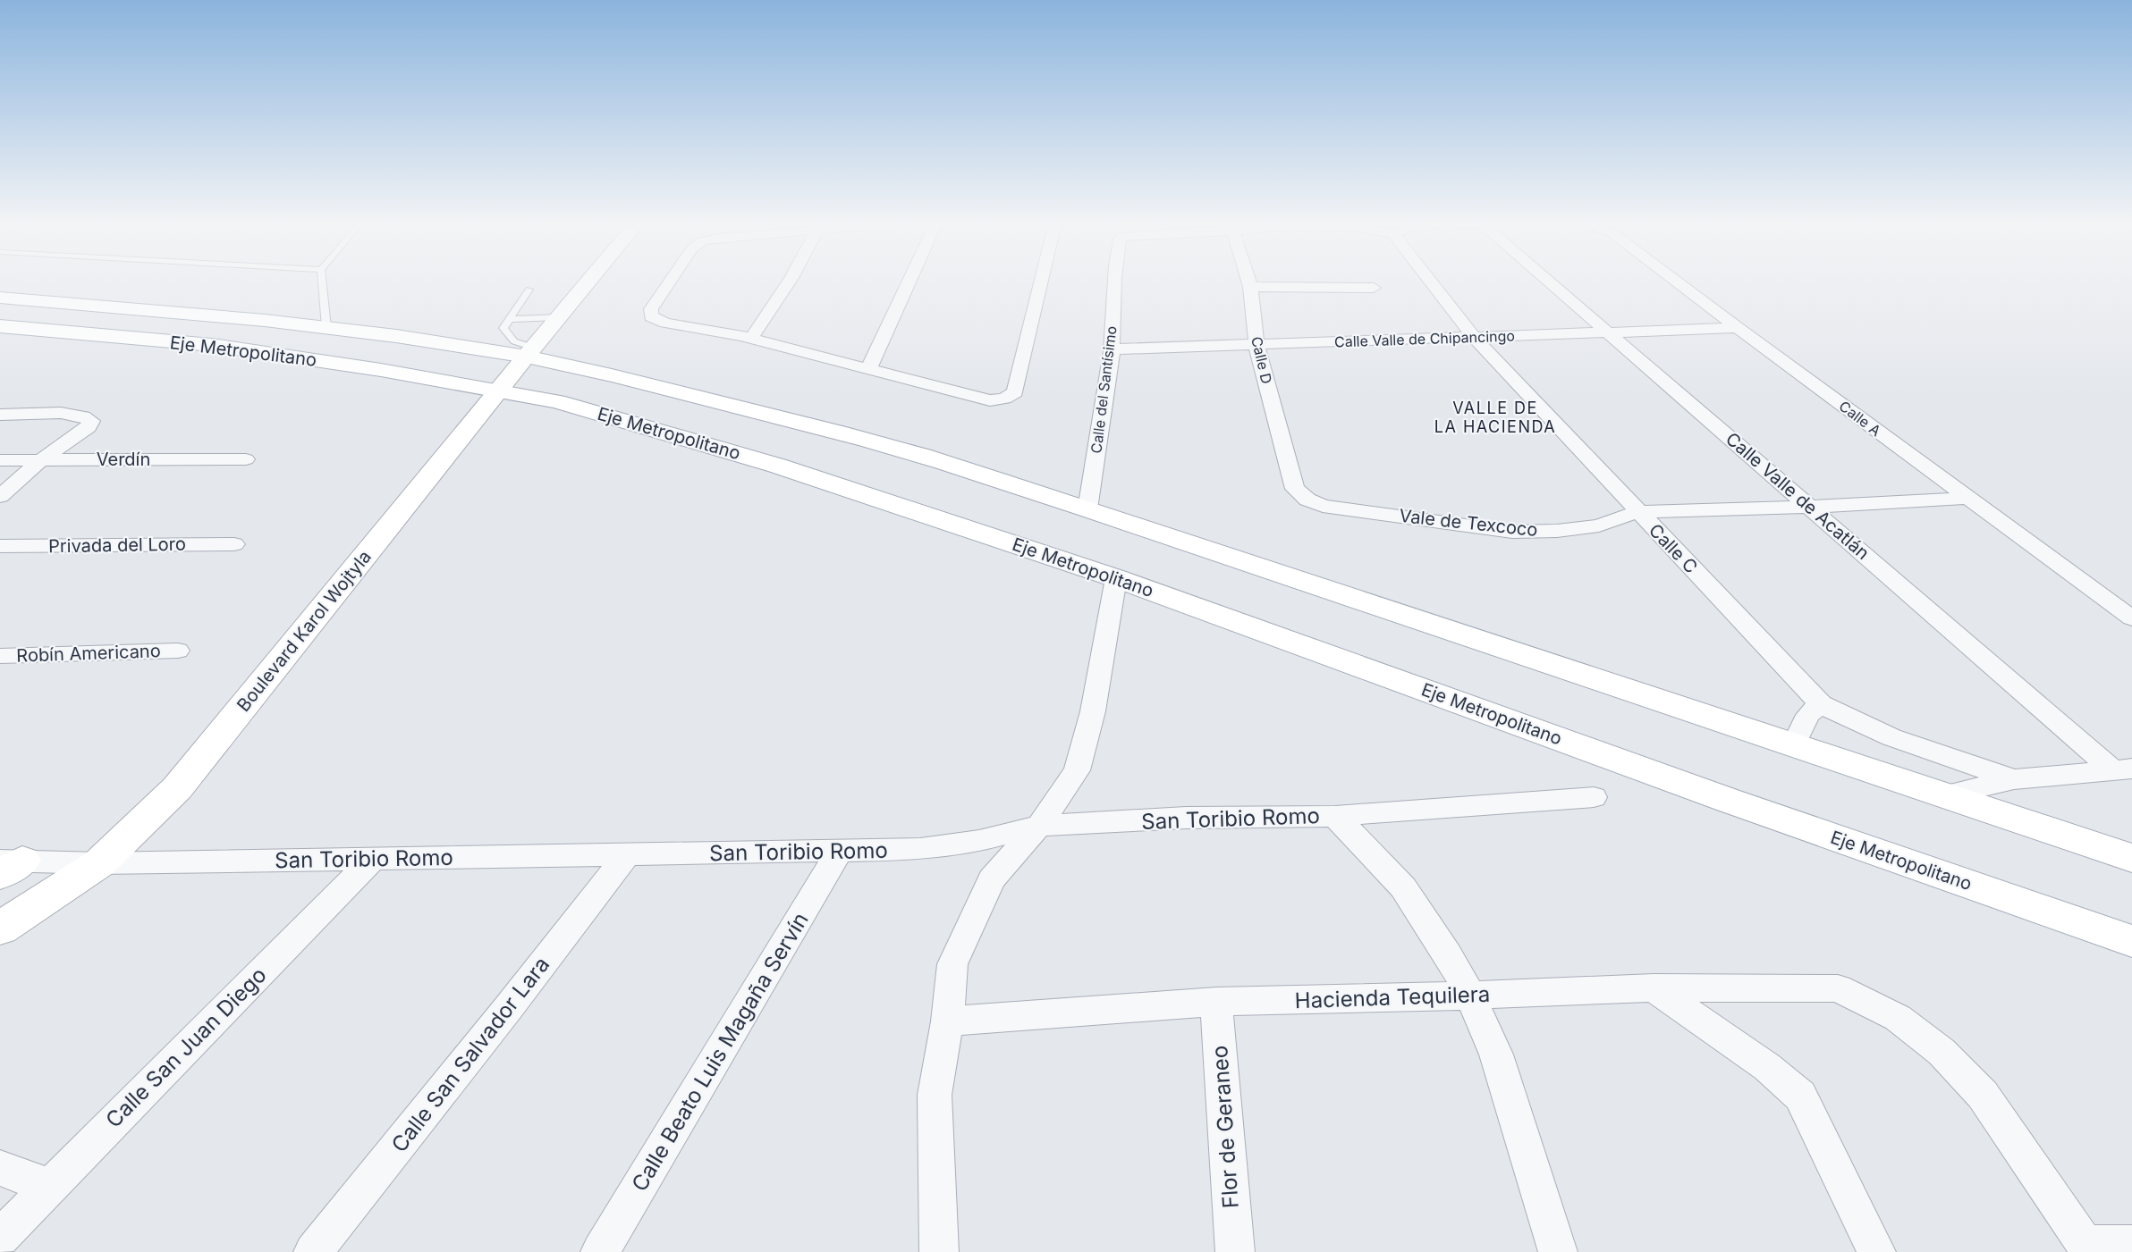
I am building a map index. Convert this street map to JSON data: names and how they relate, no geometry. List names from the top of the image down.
{
  "streets": {
    "main road": ["Eje Metropolitano", "Boulevard Karol Wojtyla"],
    "street": [
      "Calle Valle de Chipancingo",
      "Calle D",
      "Calle del Santísimo",
      "Calle A",
      "Verdín",
      "Calle Valle de Acatlán",
      "Vale de Texcoco",
      "Privada del Loro",
      "Calle C",
      "Robín Americano",
      "San Toribio Romo",
      "Hacienda Tequilera",
      "Calle San Juan Diego",
      "Calle Beato Luis Magaña Servín",
      "Calle San Salvador Lara",
      "Flor de Geraneo"
    ]
  },
  "crossings": [
    ["Calle Valle de Chipancingo", "Calle D"],
    ["Calle Valle de Chipancingo", "Calle del Santísimo"],
    ["Calle Valle de Chipancingo", "Calle A"],
    ["Calle Valle de Chipancingo", "Calle Valle de Acatlán"],
    ["Calle Valle de Chipancingo", "Calle C"],
    ["Eje Metropolitano", "Calle del Santísimo"],
    ["Eje Metropolitano", "Boulevard Karol Wojtyla"],
    ["Calle D", "Vale de Texcoco"],
    ["Calle A", "Vale de Texcoco"],
    ["Calle Valle de Acatlán", "Vale de Texcoco"],
    ["Vale de Texcoco", "Calle C"],
    ["Boulevard Karol Wojtyla", "San Toribio Romo"],
    ["San Toribio Romo", "Calle San Juan Diego"],
    ["San Toribio Romo", "Calle Beato Luis Magaña Servín"],
    ["San Toribio Romo", "Calle San Salvador Lara"],
    ["Hacienda Tequilera", "Flor de Geraneo"]
  ],
  "districts": ["VALLE DE LA HACIENDA"]
}
